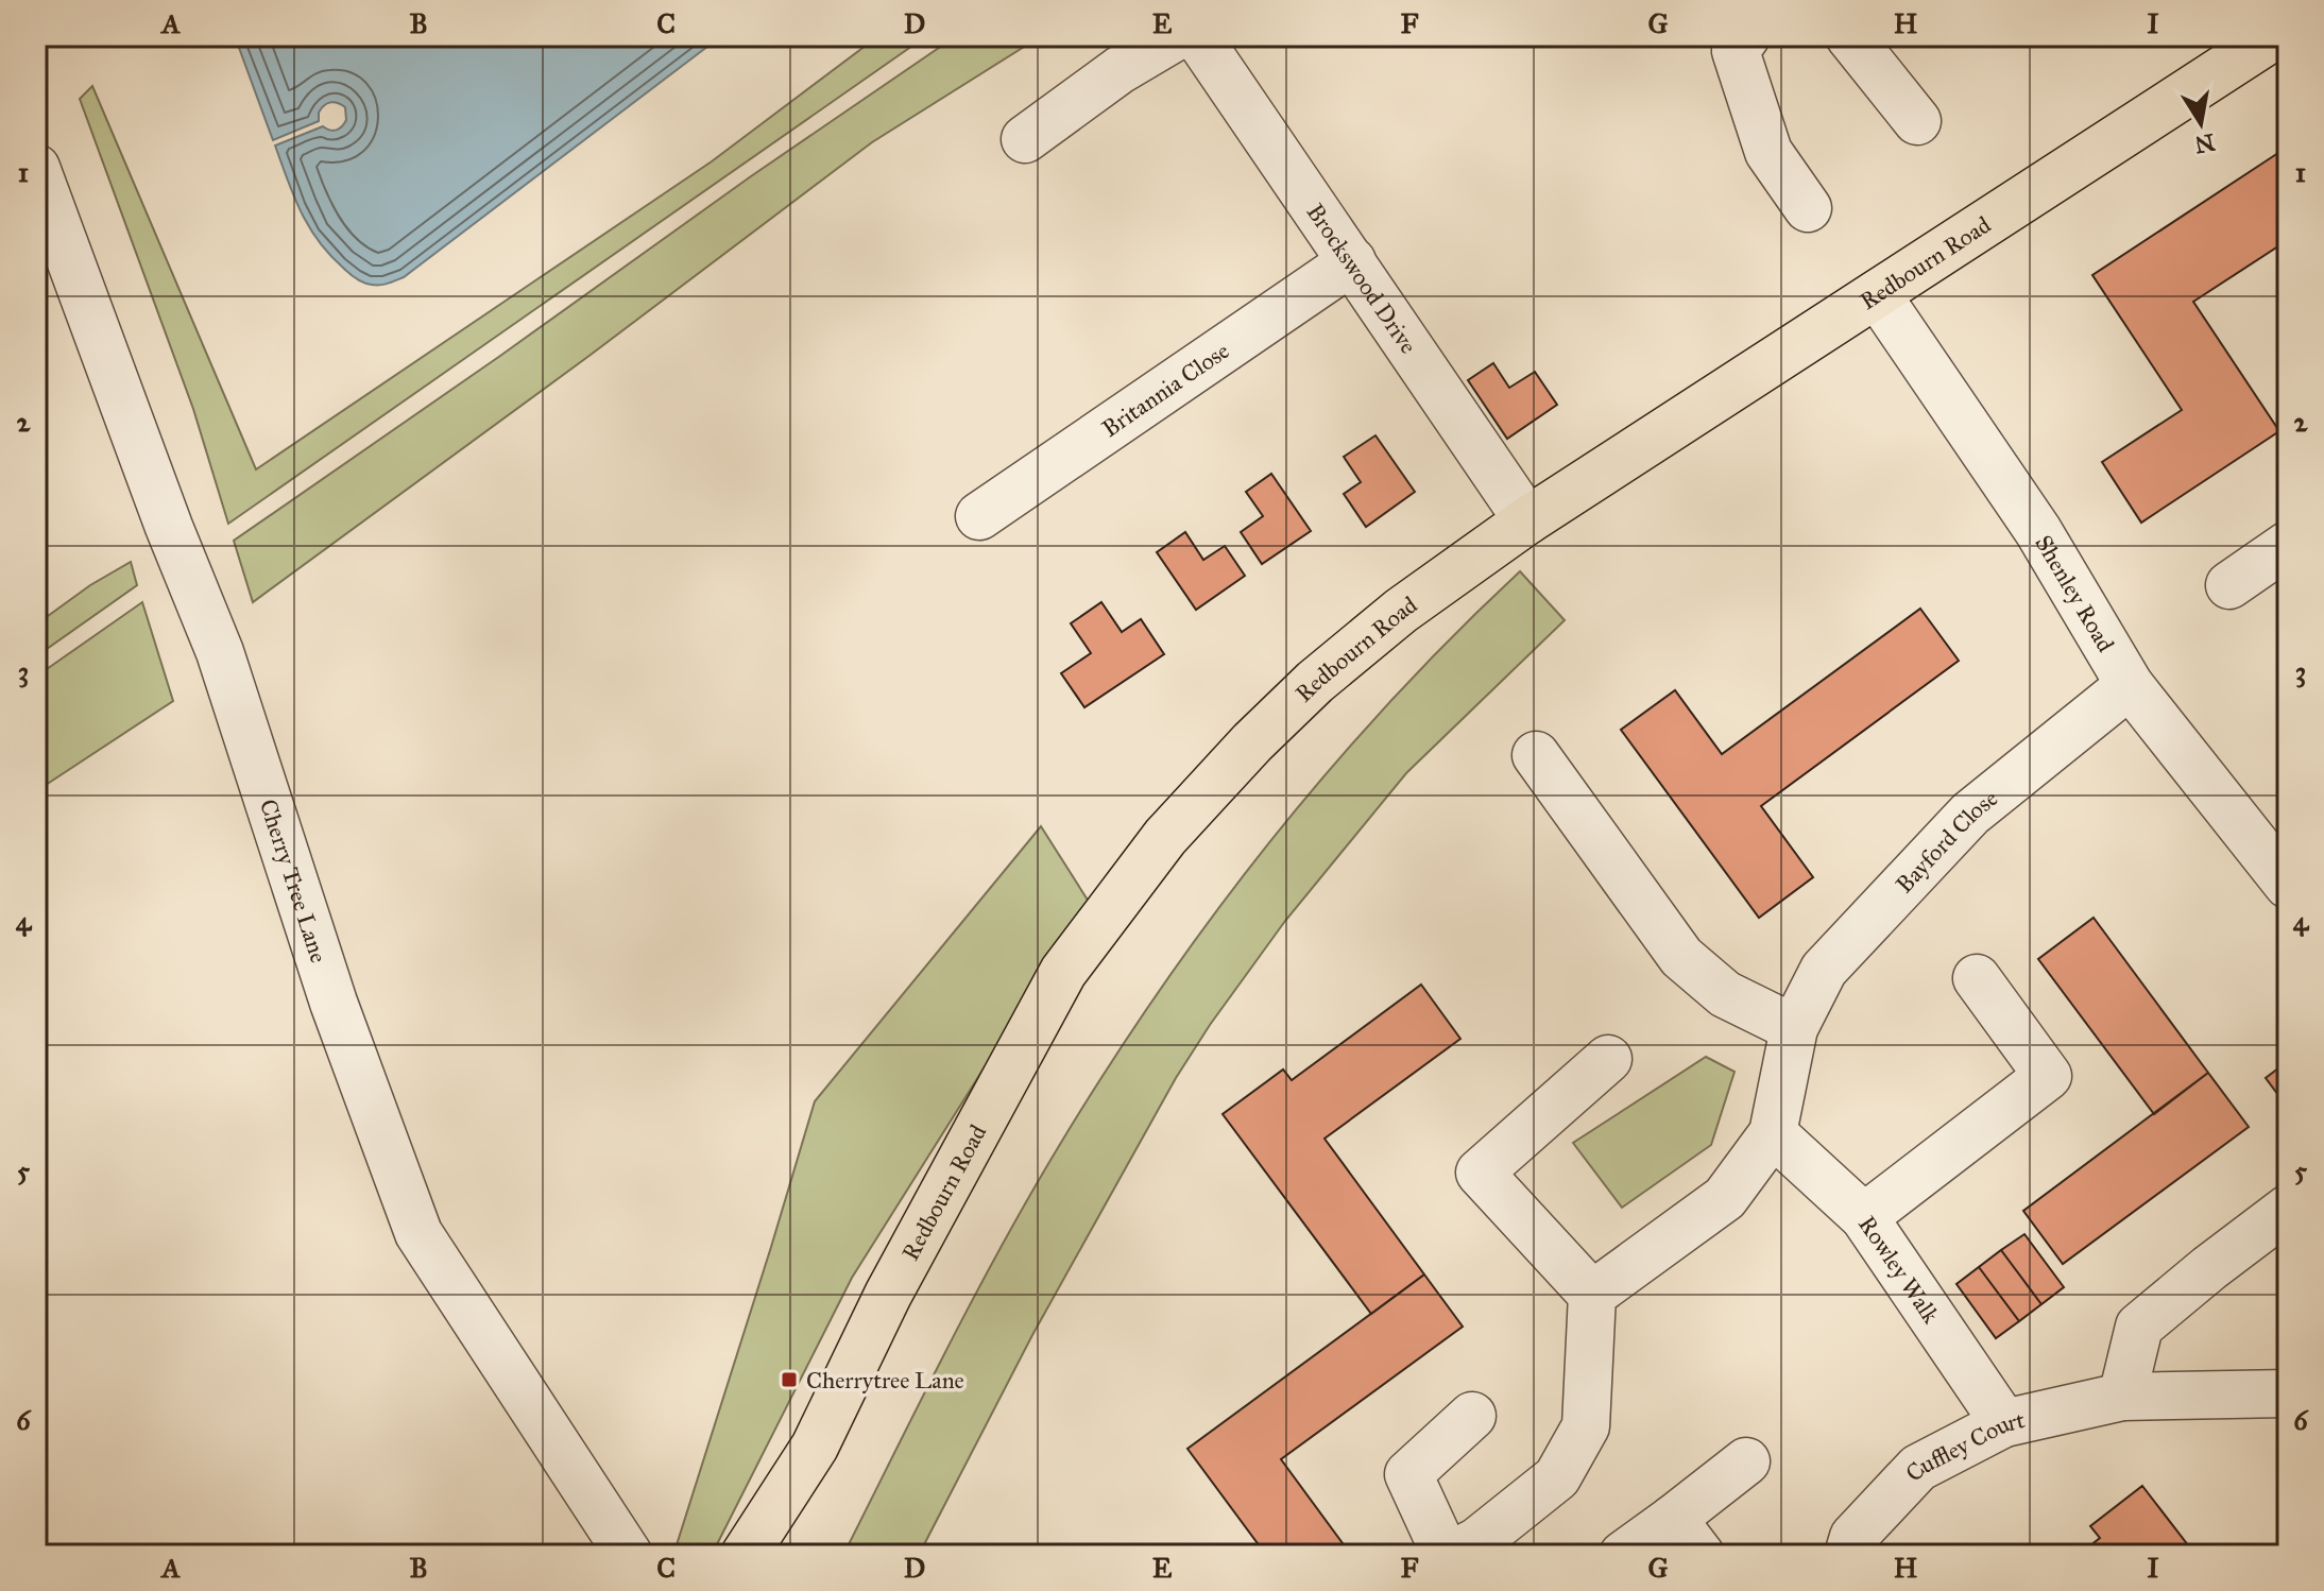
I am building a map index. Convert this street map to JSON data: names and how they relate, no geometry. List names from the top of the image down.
{
  "streets": {
    "main road": ["Redbourn Road"],
    "street": [
      "Brockswood Drive",
      "Britannia Close",
      "Shenley Road",
      "Bayford Close",
      "Cherry Tree Lane",
      "Rowley Walk",
      "Cuffley Court"
    ]
  },
  "crossings": [
    ["Redbourn Road", "Brockswood Drive"],
    ["Redbourn Road", "Shenley Road"],
    ["Brockswood Drive", "Britannia Close"],
    ["Shenley Road", "Bayford Close"],
    ["Bayford Close", "Rowley Walk"],
    ["Rowley Walk", "Cuffley Court"]
  ],
  "places": {
    "transit": ["Cherrytree Lane"]
  },
  "north": "bottom",
  "grid": {
    "columns": [
      "A",
      "B",
      "C",
      "D",
      "E",
      "F",
      "G",
      "H",
      "I"
    ],
    "rows": [
      "1",
      "2",
      "3",
      "4",
      "5",
      "6"
    ]
  }
}
